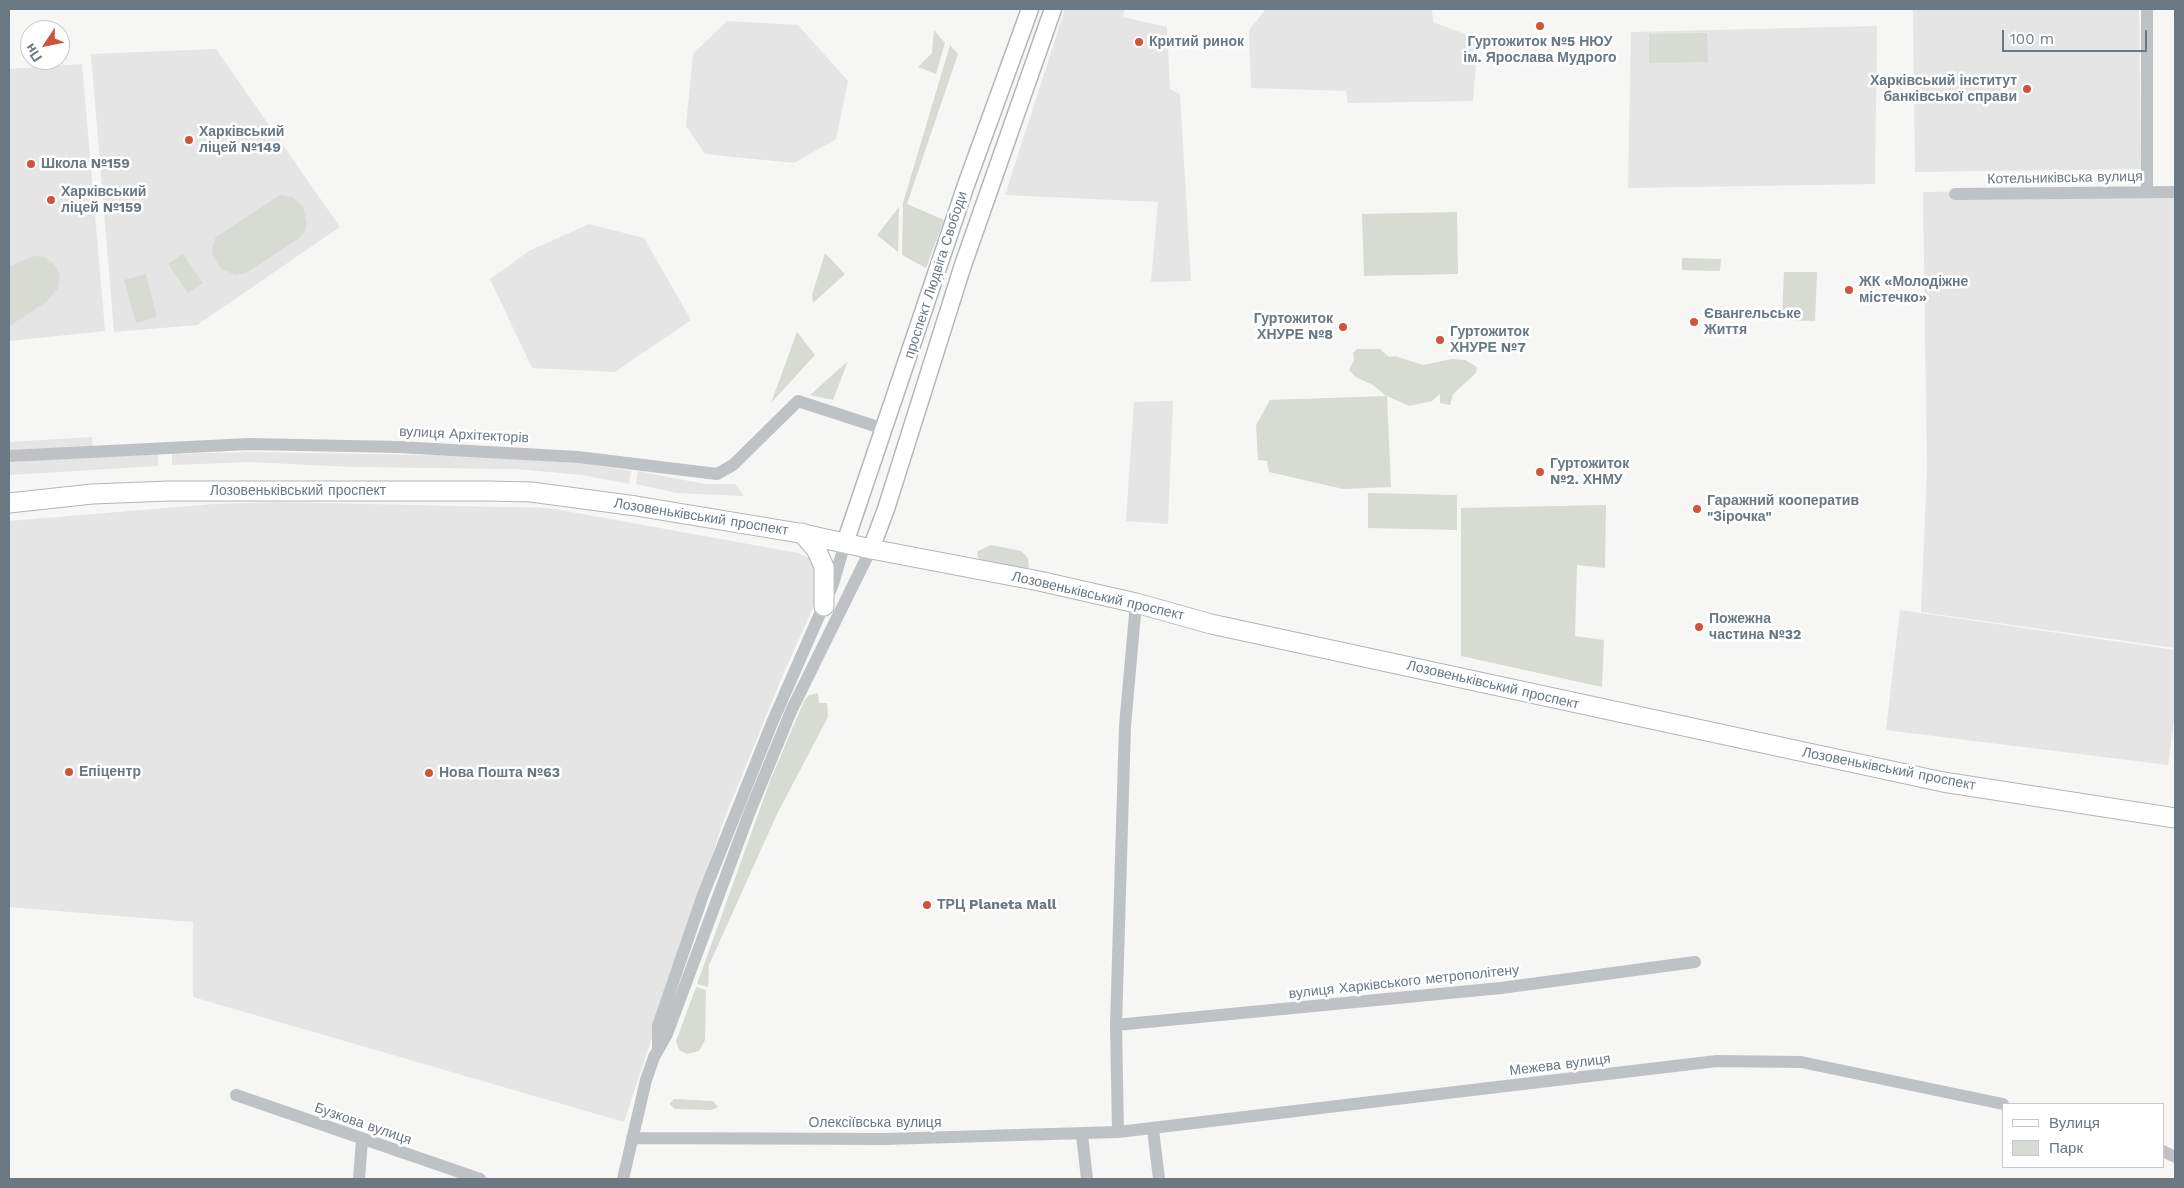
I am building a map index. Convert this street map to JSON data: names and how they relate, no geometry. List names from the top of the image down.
{
  "streets": {
    "highway": ["Лозовеньківський проспект"],
    "main road": ["проспект Людвіга Свободи"],
    "street": [
      "Котельниківська вулиця",
      "вулиця Архітекторів",
      "вулиця Харківського метрополітену",
      "Межева вулиця",
      "Олексіївська вулиця",
      "Бузкова вулиця"
    ]
  },
  "crossings": [
    ["проспект Людвіга Свободи", "вулиця Архітекторів"],
    ["проспект Людвіга Свободи", "Лозовеньківський проспект"],
    ["Межева вулиця", "Олексіївська вулиця"]
  ],
  "places": [
    "Гуртожиток №5 НЮУ ім. Ярослава Мудрого",
    "Критий ринок",
    "Харківський інститут банківської справи",
    "Харківський ліцей №149",
    "Школа №159",
    "Харківський ліцей №159",
    "ЖК «Молодіжне містечко»",
    "Євангельське Життя",
    "Гуртожиток ХНУРЕ №8",
    "Гуртожиток ХНУРЕ №7",
    "Гуртожиток №2. ХНМУ",
    "Гаражний кооператив \"Зірочка\"",
    "Пожежна частина №32",
    "Епіцентр",
    "Нова Пошта №63",
    "ТРЦ Planeta Mall"
  ],
  "legend": ["Вулиця", "Парк"],
  "scale_bar": "100 m",
  "north": "bottom left"
}
